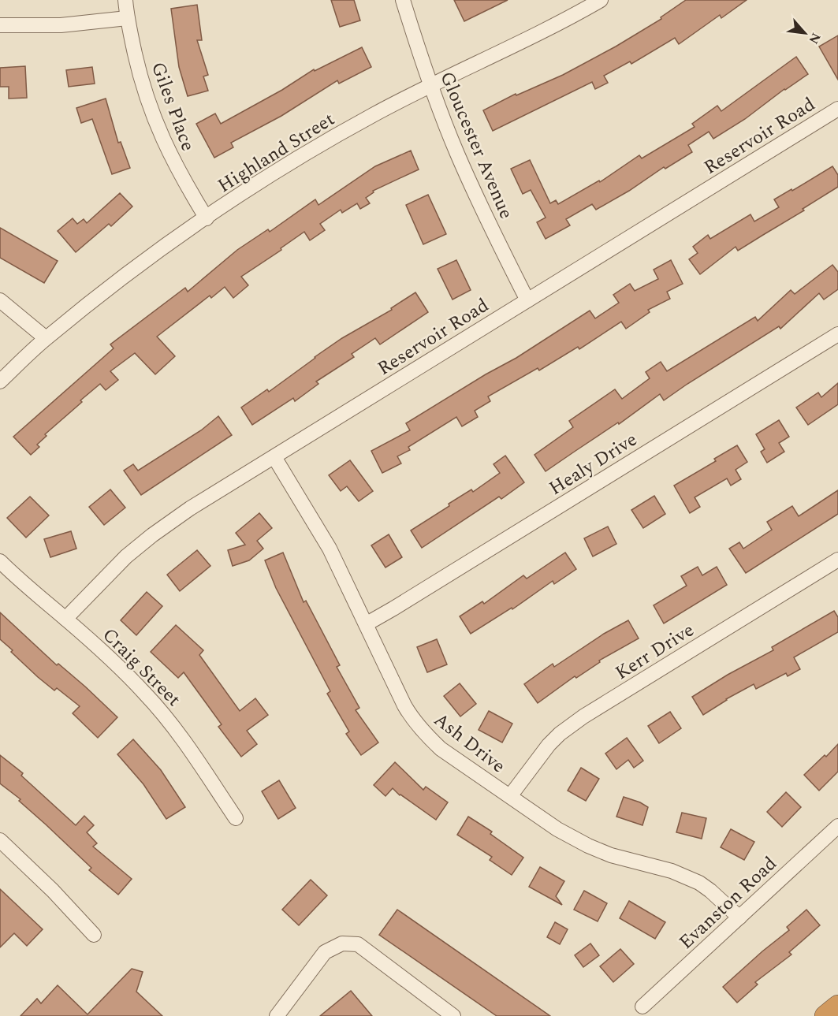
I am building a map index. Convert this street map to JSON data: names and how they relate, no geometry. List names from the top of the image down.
{
  "streets": {
    "street": [
      "Giles Place",
      "Reservoir Road",
      "Gloucester Avenue",
      "Highland Street",
      "Healy Drive",
      "Kerr Drive",
      "Craig Street",
      "Ash Drive",
      "Evanston Road"
    ]
  },
  "crossings": [
    ["Giles Place", "Highland Street"],
    ["Reservoir Road", "Gloucester Avenue"],
    ["Reservoir Road", "Craig Street"],
    ["Reservoir Road", "Ash Drive"],
    ["Gloucester Avenue", "Highland Street"],
    ["Healy Drive", "Ash Drive"],
    ["Kerr Drive", "Ash Drive"],
    ["Ash Drive", "Evanston Road"]
  ],
  "north": "bottom right"
}
